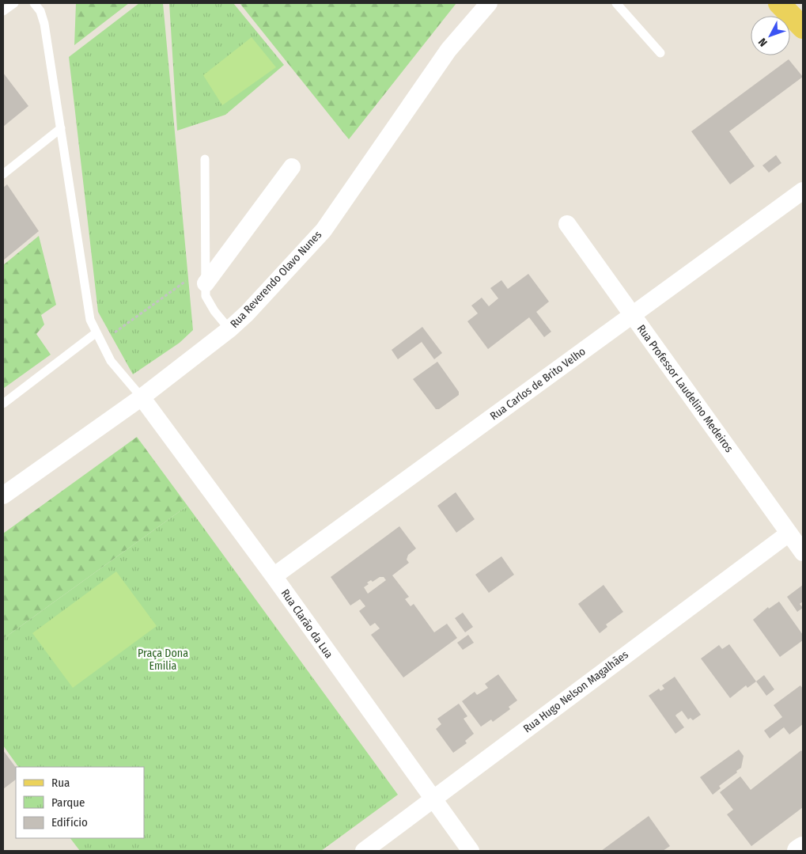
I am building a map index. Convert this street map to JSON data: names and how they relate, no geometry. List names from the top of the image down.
{
  "streets": {
    "street": [
      "Rua Reverendo Olavo Nunes",
      "Rua Carlos de Brito Velho",
      "Rua Professor Laudelino Medeiros",
      "Rua Clarão da Lua",
      "Rua Hugo Nelson Magalhães"
    ]
  },
  "crossings": [
    ["Rua Reverendo Olavo Nunes", "Rua Clarão da Lua"],
    ["Rua Carlos de Brito Velho", "Rua Professor Laudelino Medeiros"],
    ["Rua Carlos de Brito Velho", "Rua Clarão da Lua"],
    ["Rua Professor Laudelino Medeiros", "Rua Hugo Nelson Magalhães"],
    ["Rua Clarão da Lua", "Rua Hugo Nelson Magalhães"]
  ],
  "parks": ["Praça Dona Emilia"],
  "legend": ["Rua", "Parque", "Edifício"],
  "north": "bottom left"
}
